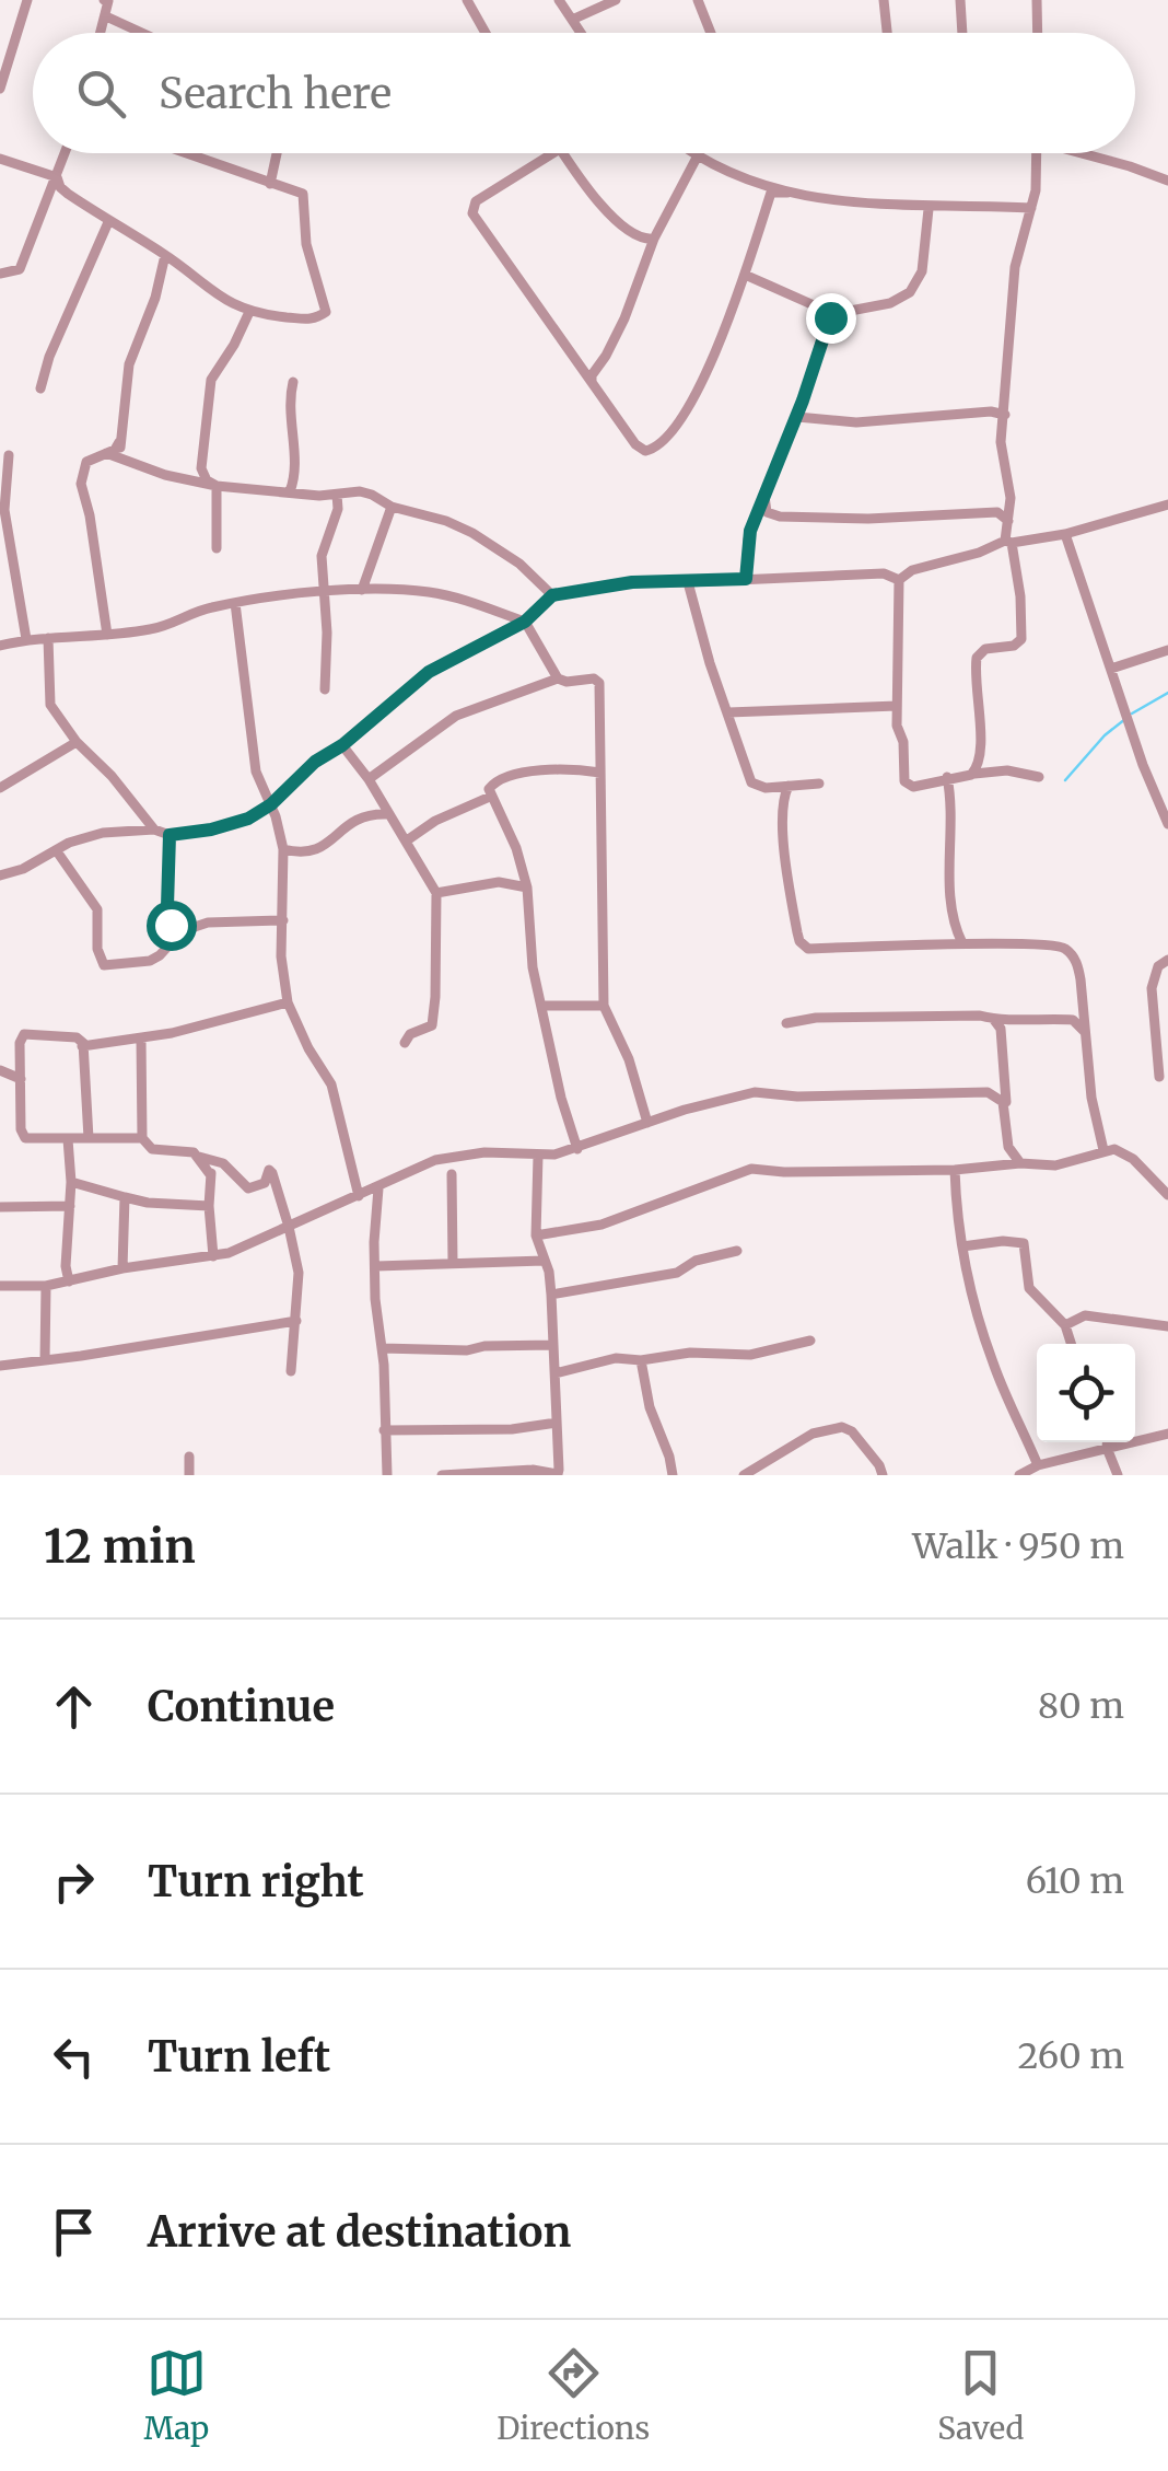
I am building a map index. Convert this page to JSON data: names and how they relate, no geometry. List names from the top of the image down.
{
  "page": {
    "search": "Search here",
    "heading": ["12 min", "Walk · 950 m"],
    "list": [
      ["Continue", "80 m"],
      ["Turn right", "610 m"],
      ["Turn left", "260 m"],
      "Arrive at destination"
    ],
    "nav": ["Map", "Directions", "Saved"]
  }
}
